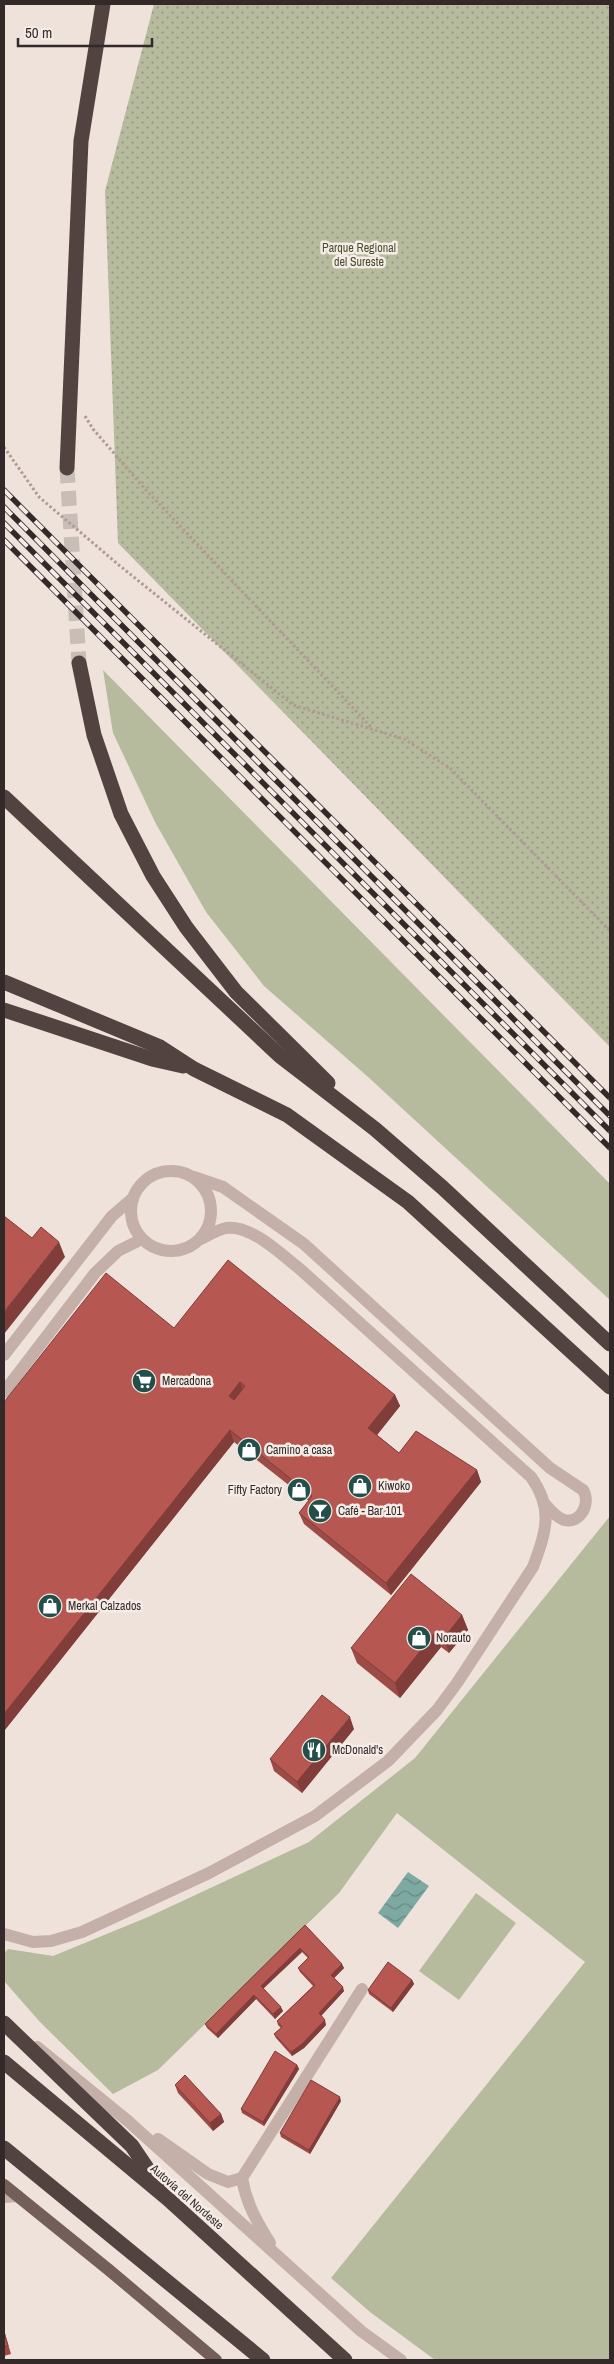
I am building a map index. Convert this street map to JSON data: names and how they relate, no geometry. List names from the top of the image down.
{
  "streets": {
    "highway": ["Autovía del Nordeste"]
  },
  "parks": ["Parque Regional del Sureste"],
  "places": {
    "supermarket": ["Mercadona"],
    "shop": [
      "Camino a casa",
      "Kiwoko",
      "Fifty Factory",
      "Merkal Calzados",
      "Norauto"
    ],
    "bar": ["Café - Bar 101"],
    "restaurant": ["McDonald's"]
  },
  "scale_bar": "50 m"
}
